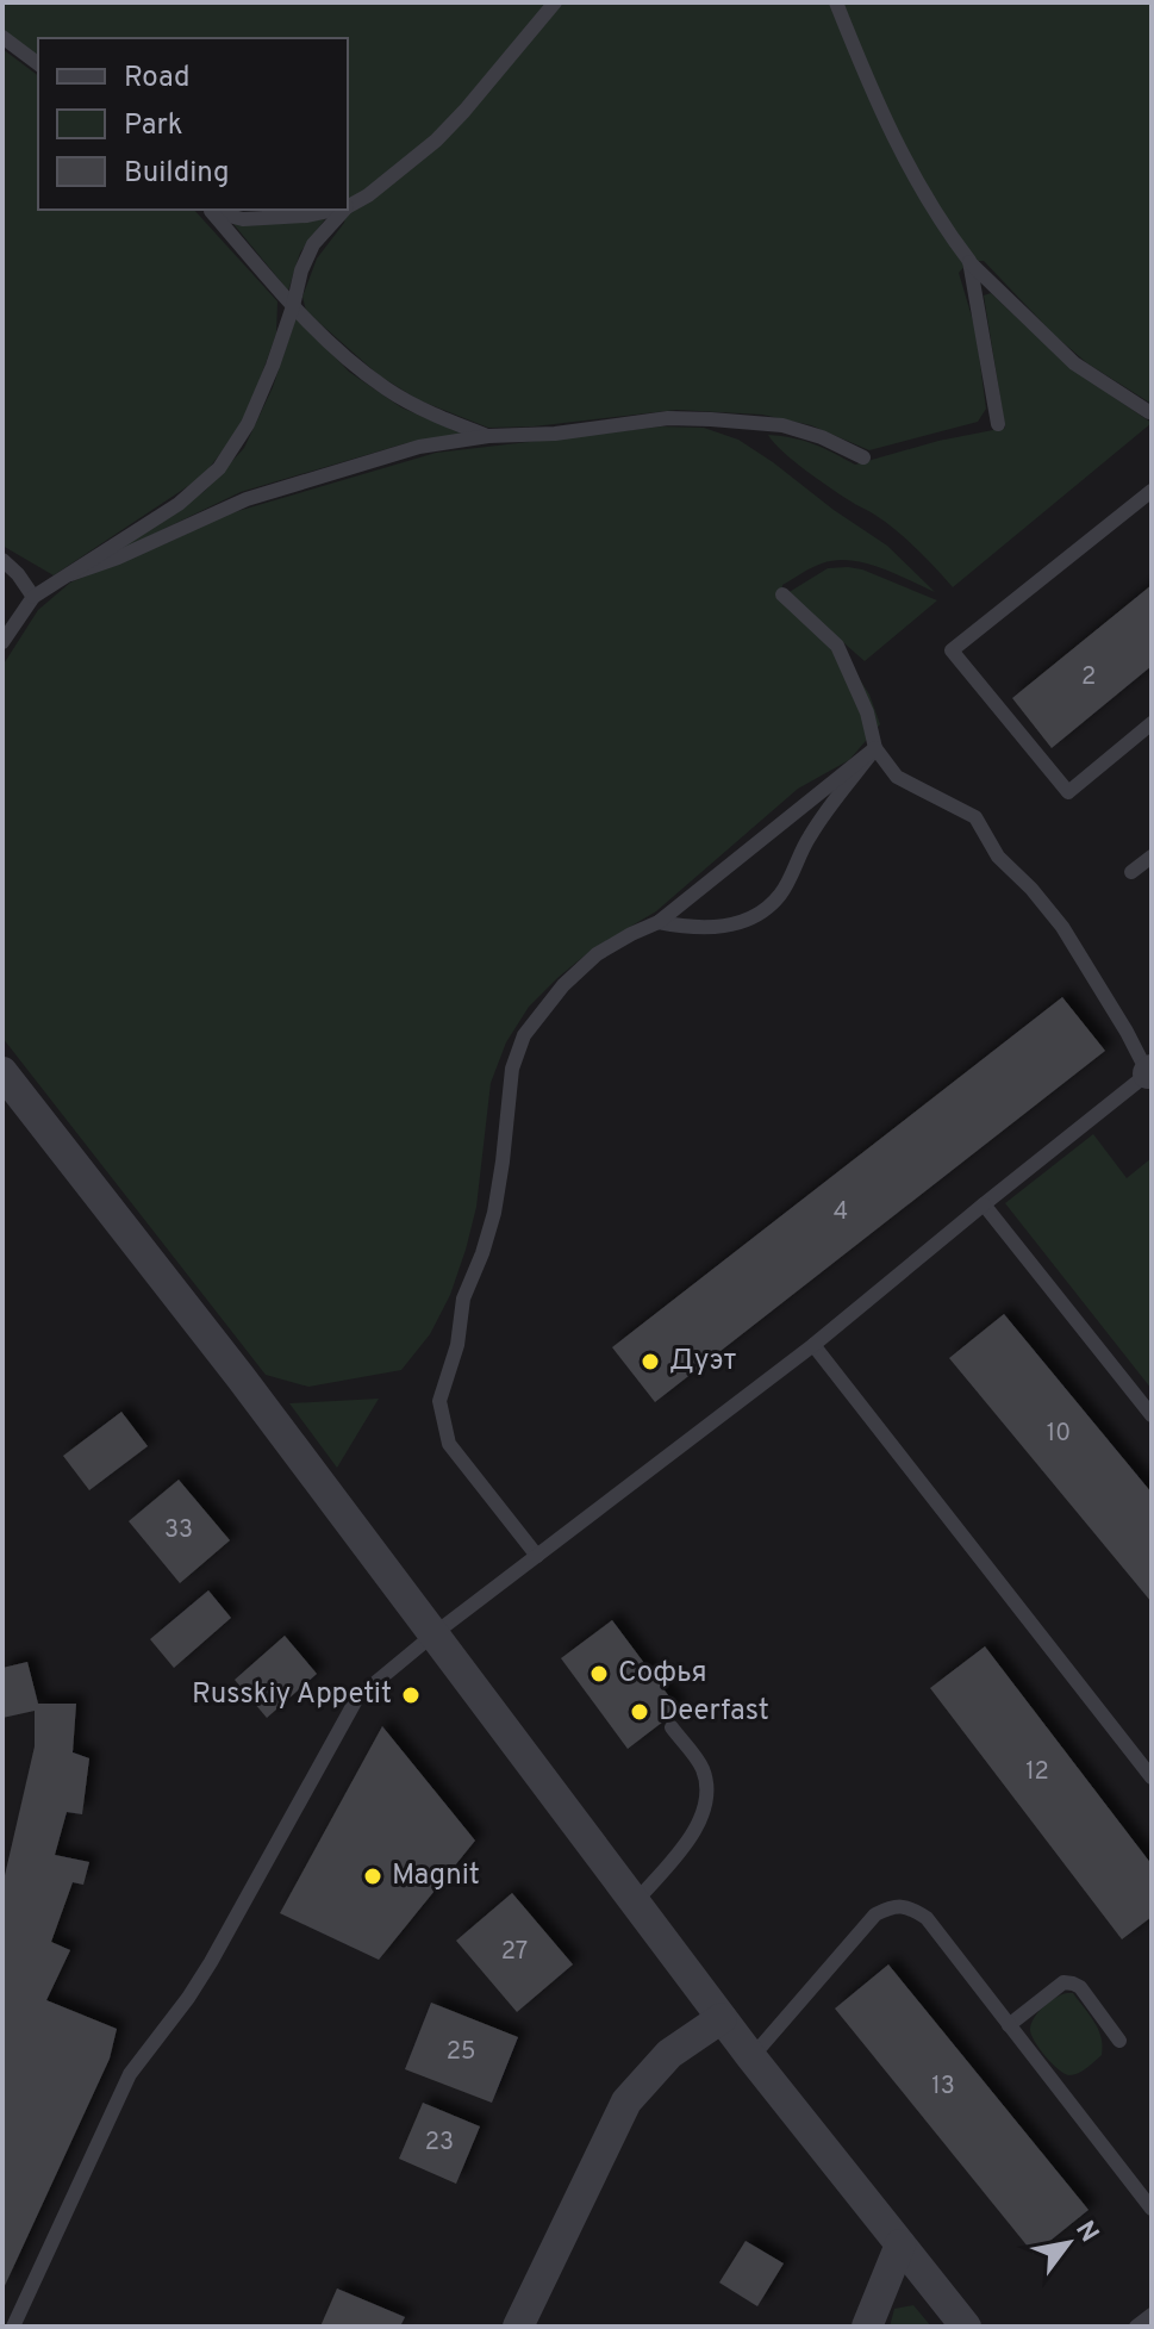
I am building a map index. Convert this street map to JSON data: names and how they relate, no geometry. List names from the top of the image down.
{
  "places": [
    "Дуэт",
    "Софья",
    "Russkiy Appetit",
    "Deerfast",
    "Magnit"
  ],
  "house_numbers": [
    "2",
    "4",
    "10",
    "33",
    "12",
    "27",
    "25",
    "13",
    "23"
  ],
  "legend": ["Road", "Park", "Building"],
  "north": "top right"
}
